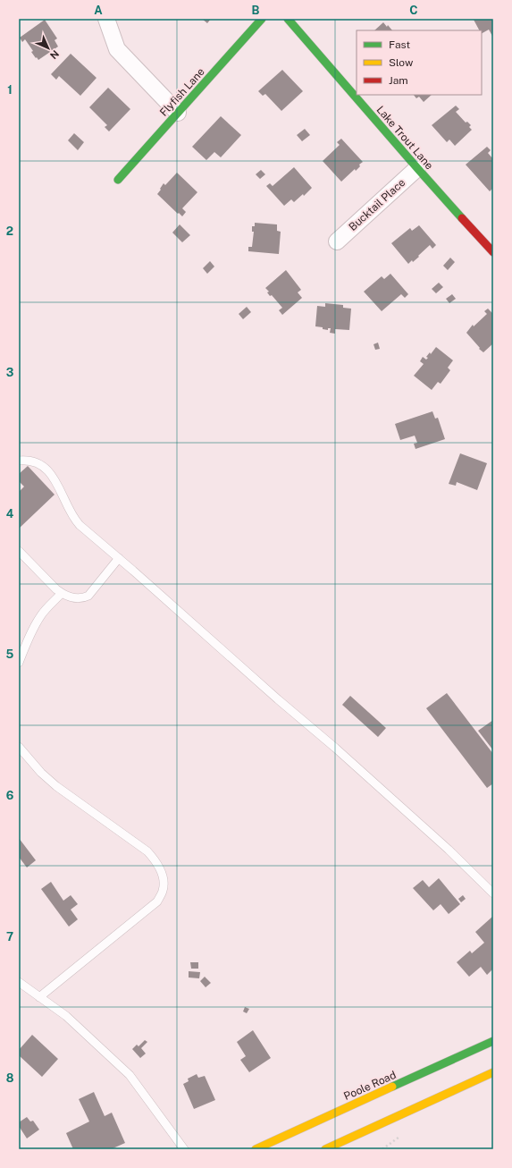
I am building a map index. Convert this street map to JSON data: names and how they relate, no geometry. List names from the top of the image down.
{
  "streets": {
    "street": [
      "Flyfish Lane",
      "Lake Trout Lane",
      "Bucktail Place",
      "Poole Road"
    ]
  },
  "crossings": [
    ["Lake Trout Lane", "Bucktail Place"]
  ],
  "legend": ["Fast", "Slow", "Jam"],
  "north": "bottom right",
  "grid": {
    "columns": ["A", "B", "C"],
    "rows": [
      "1",
      "2",
      "3",
      "4",
      "5",
      "6",
      "7",
      "8"
    ]
  }
}
